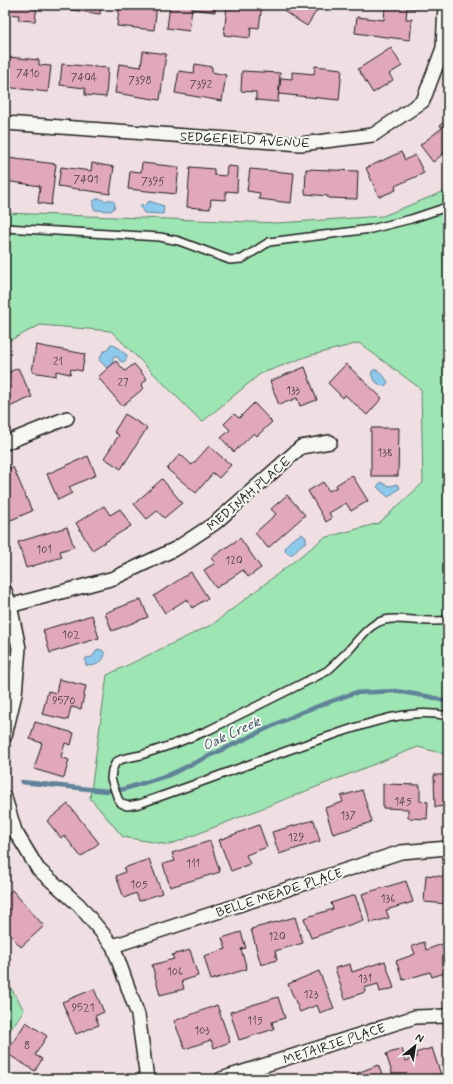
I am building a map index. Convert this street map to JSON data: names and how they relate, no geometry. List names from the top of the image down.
{
  "streets": {
    "street": [
      "SEDGEFIELD AVENUE",
      "MEDINAH PLACE",
      "BELLE MEADE PLACE",
      "METAIRIE PLACE"
    ]
  },
  "water": ["Oak Creek"],
  "house_numbers": [
    "7410",
    "7404",
    "7398",
    "7392",
    "7401",
    "7395",
    "21",
    "27",
    "133",
    "138",
    "101",
    "120",
    "102",
    "9570",
    "145",
    "137",
    "129",
    "111",
    "105",
    "136",
    "120",
    "106",
    "131",
    "123",
    "9521",
    "115",
    "103",
    "8"
  ],
  "north": "top right"
}
